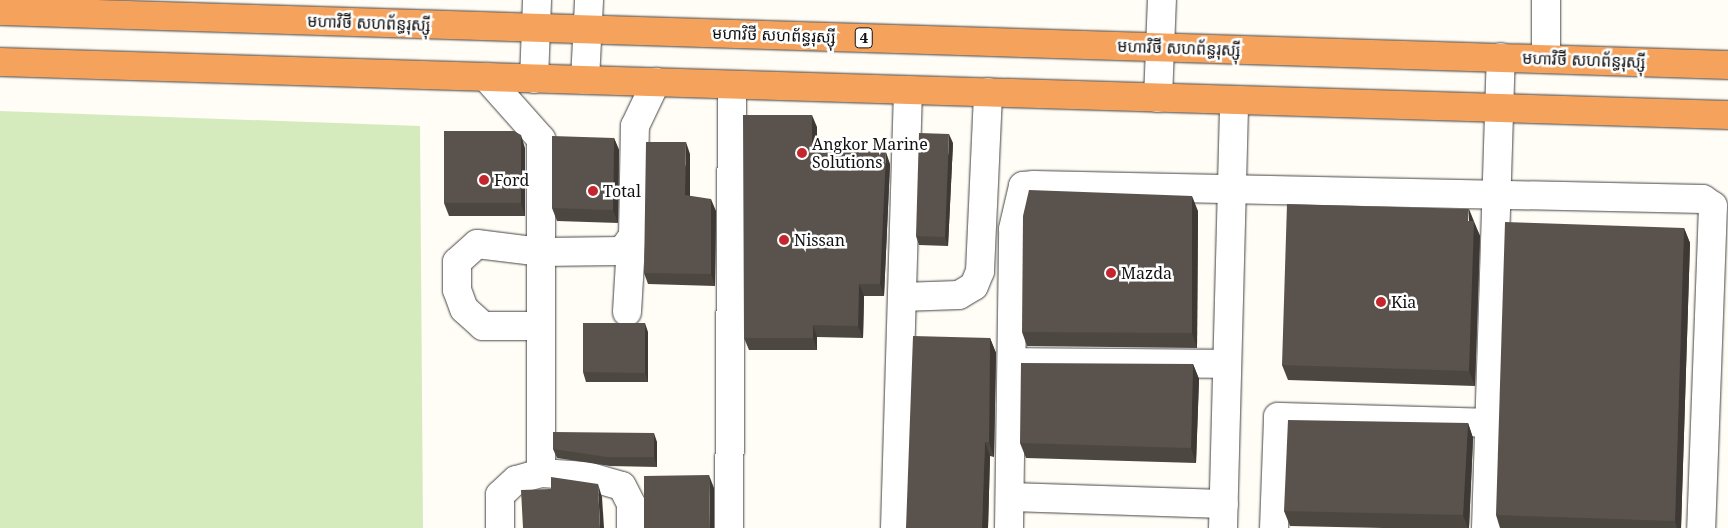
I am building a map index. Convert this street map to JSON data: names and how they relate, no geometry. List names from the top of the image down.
{
  "streets": {
    "highway": ["មហាវិថី សហព័ន្ធរុស្ស៊ី", "4"]
  },
  "places": [
    "Angkor Marine Solutions",
    "Ford",
    "Total",
    "Nissan",
    "Mazda",
    "Kia"
  ]
}
